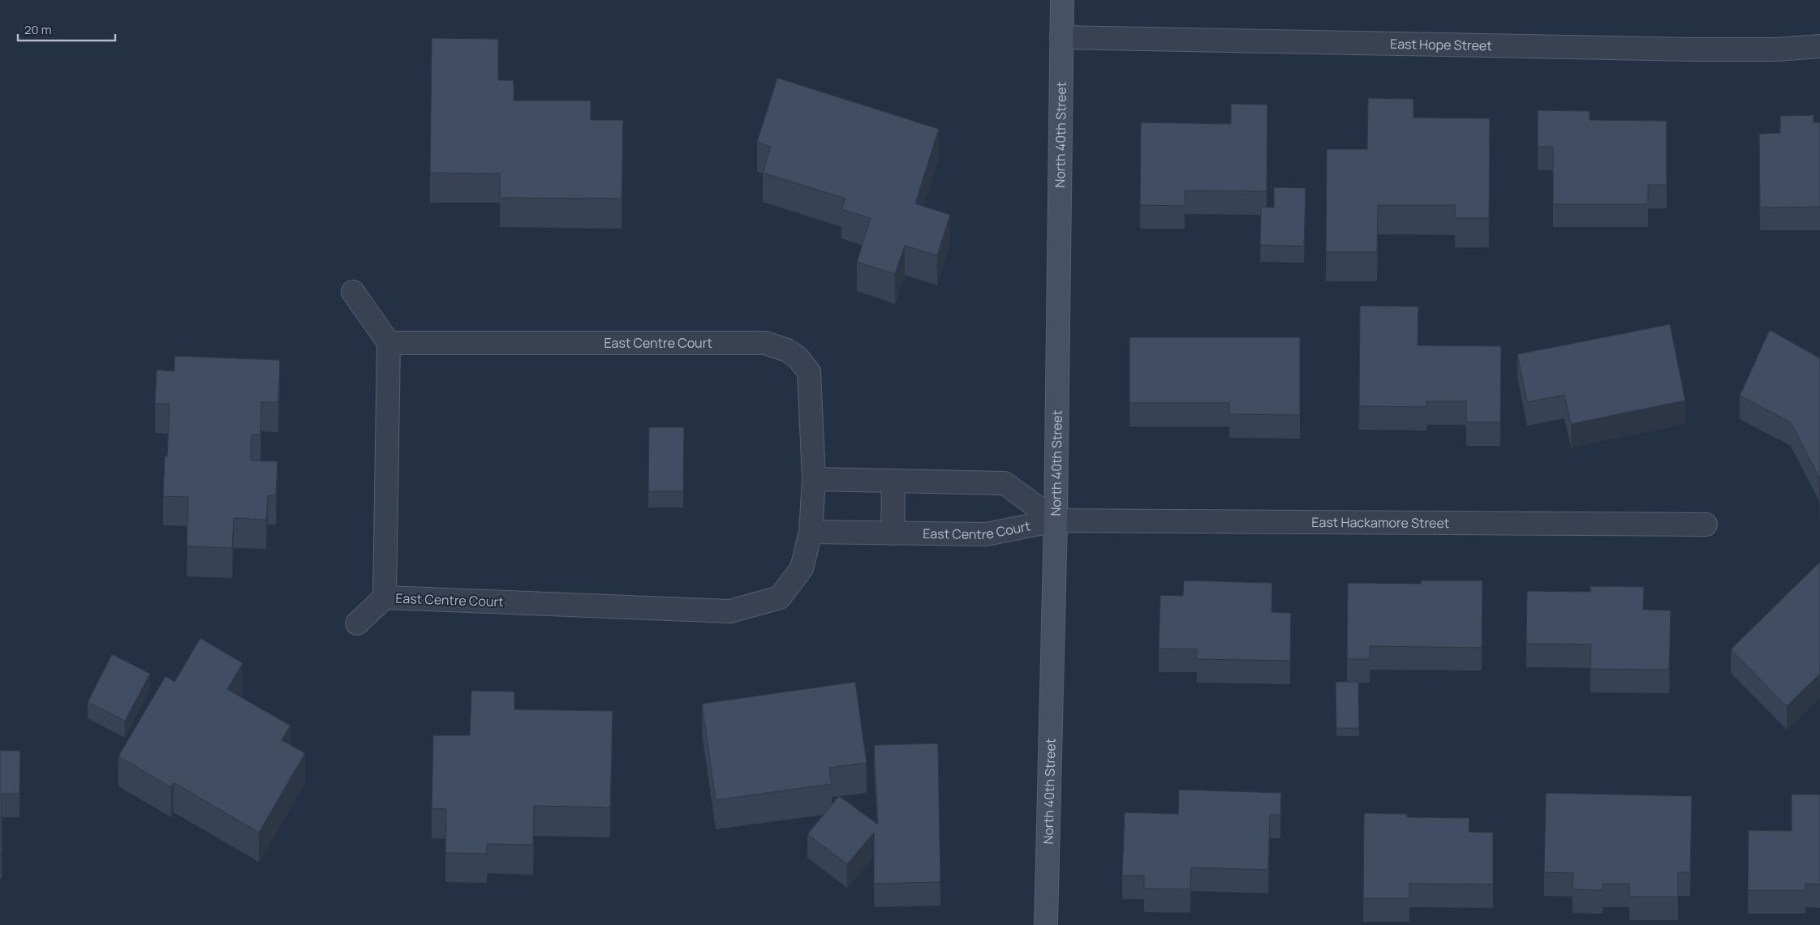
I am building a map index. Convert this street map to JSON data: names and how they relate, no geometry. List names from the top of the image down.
{
  "streets": {
    "street": [
      "East Hope Street",
      "North 40th Street",
      "East Centre Court",
      "East Hackamore Street"
    ]
  },
  "crossings": [
    ["East Hope Street", "North 40th Street"],
    ["North 40th Street", "East Centre Court"],
    ["North 40th Street", "East Hackamore Street"],
    ["East Centre Court", "East Hackamore Street"]
  ],
  "scale_bar": "20 m"
}
